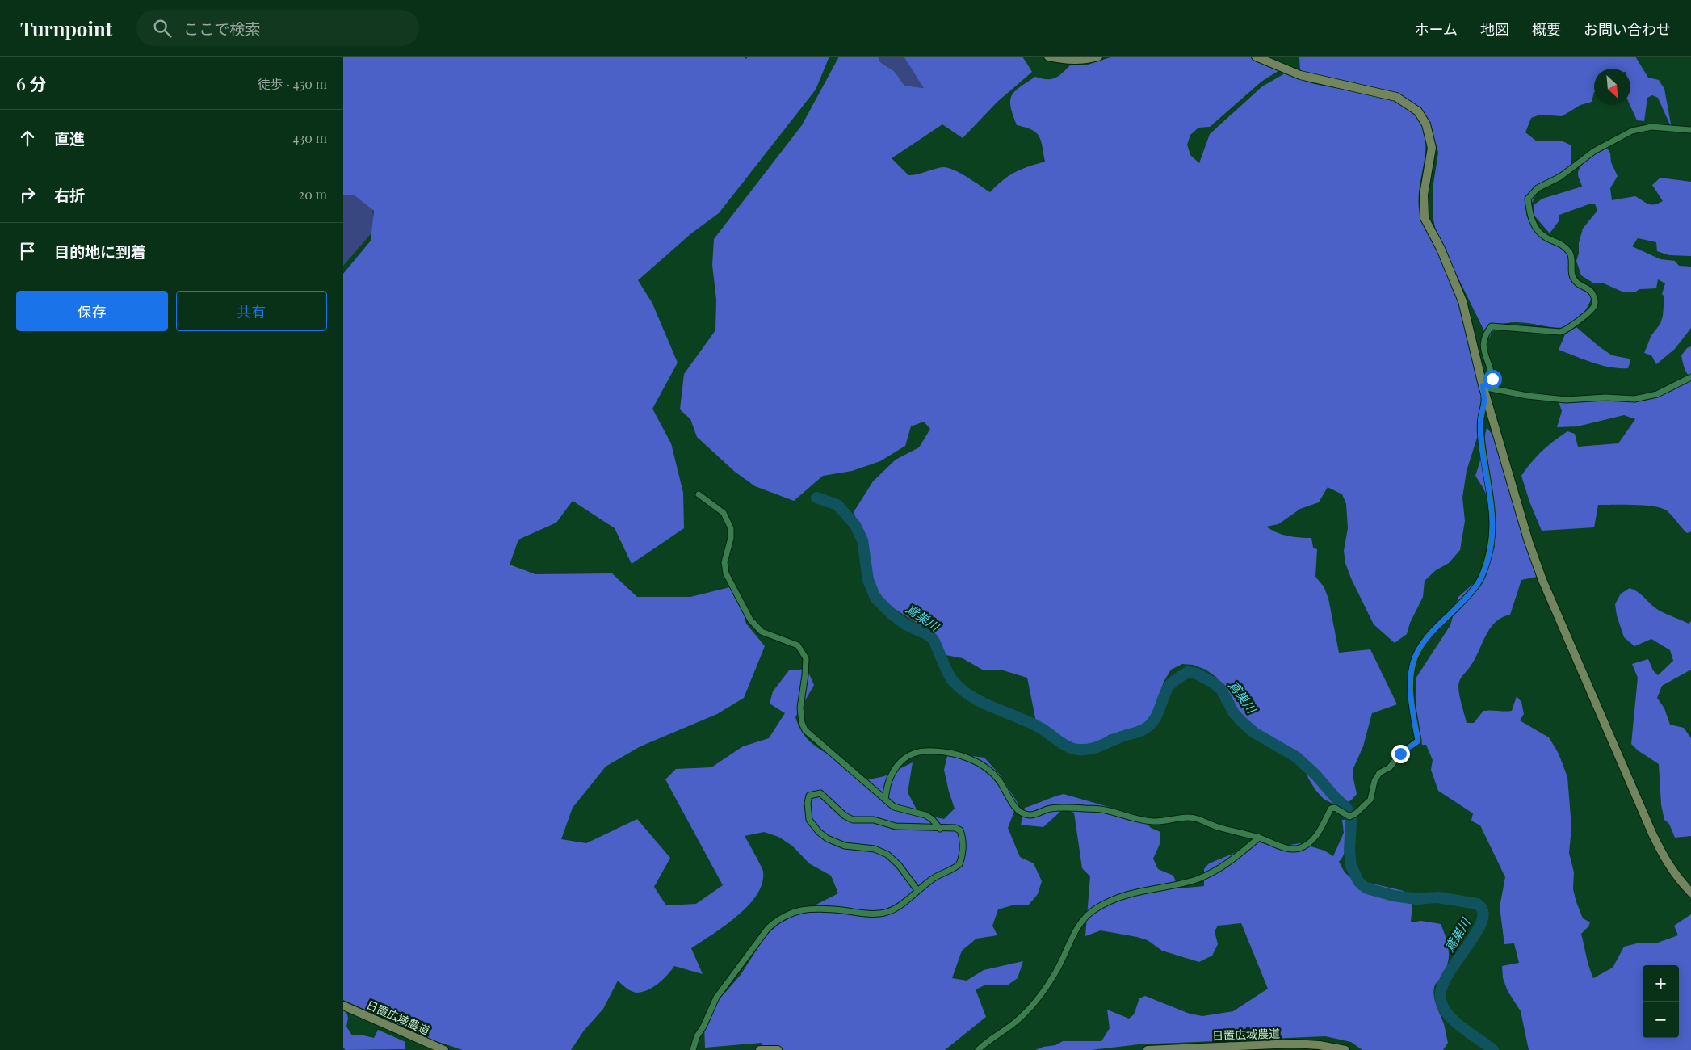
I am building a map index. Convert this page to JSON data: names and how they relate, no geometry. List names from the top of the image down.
{
  "streets": {
    "street": ["日置広域農道"]
  },
  "water": ["鳶巣川"],
  "north": "bottom right",
  "page": {
    "header": "Turnpoint",
    "search": "ここで検索",
    "nav": [
      "ホーム",
      "地図",
      "概要",
      "お問い合わせ"
    ],
    "heading": ["6 分", "徒歩 · 450 m"],
    "list": [
      ["直進", "430 m"],
      ["右折", "20 m"],
      "目的地に到着"
    ],
    "buttons": ["保存", "共有"],
    "map_buttons": ["+", "−"]
  }
}
